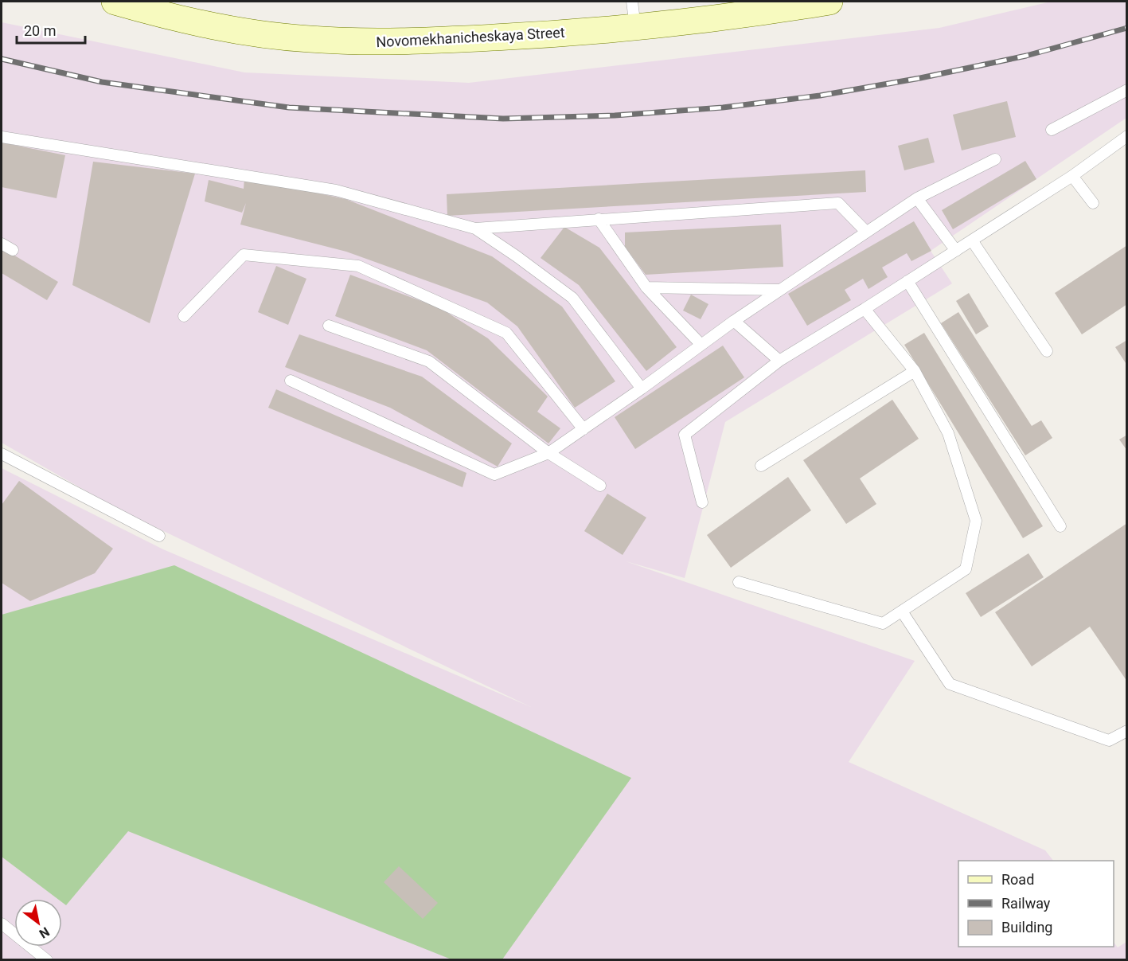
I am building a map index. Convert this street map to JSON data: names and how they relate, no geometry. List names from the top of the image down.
{
  "streets": {
    "main road": ["Novomekhanicheskaya Street"]
  },
  "legend": ["Road", "Railway", "Building"],
  "scale_bar": "20 m",
  "north": "bottom right"
}
